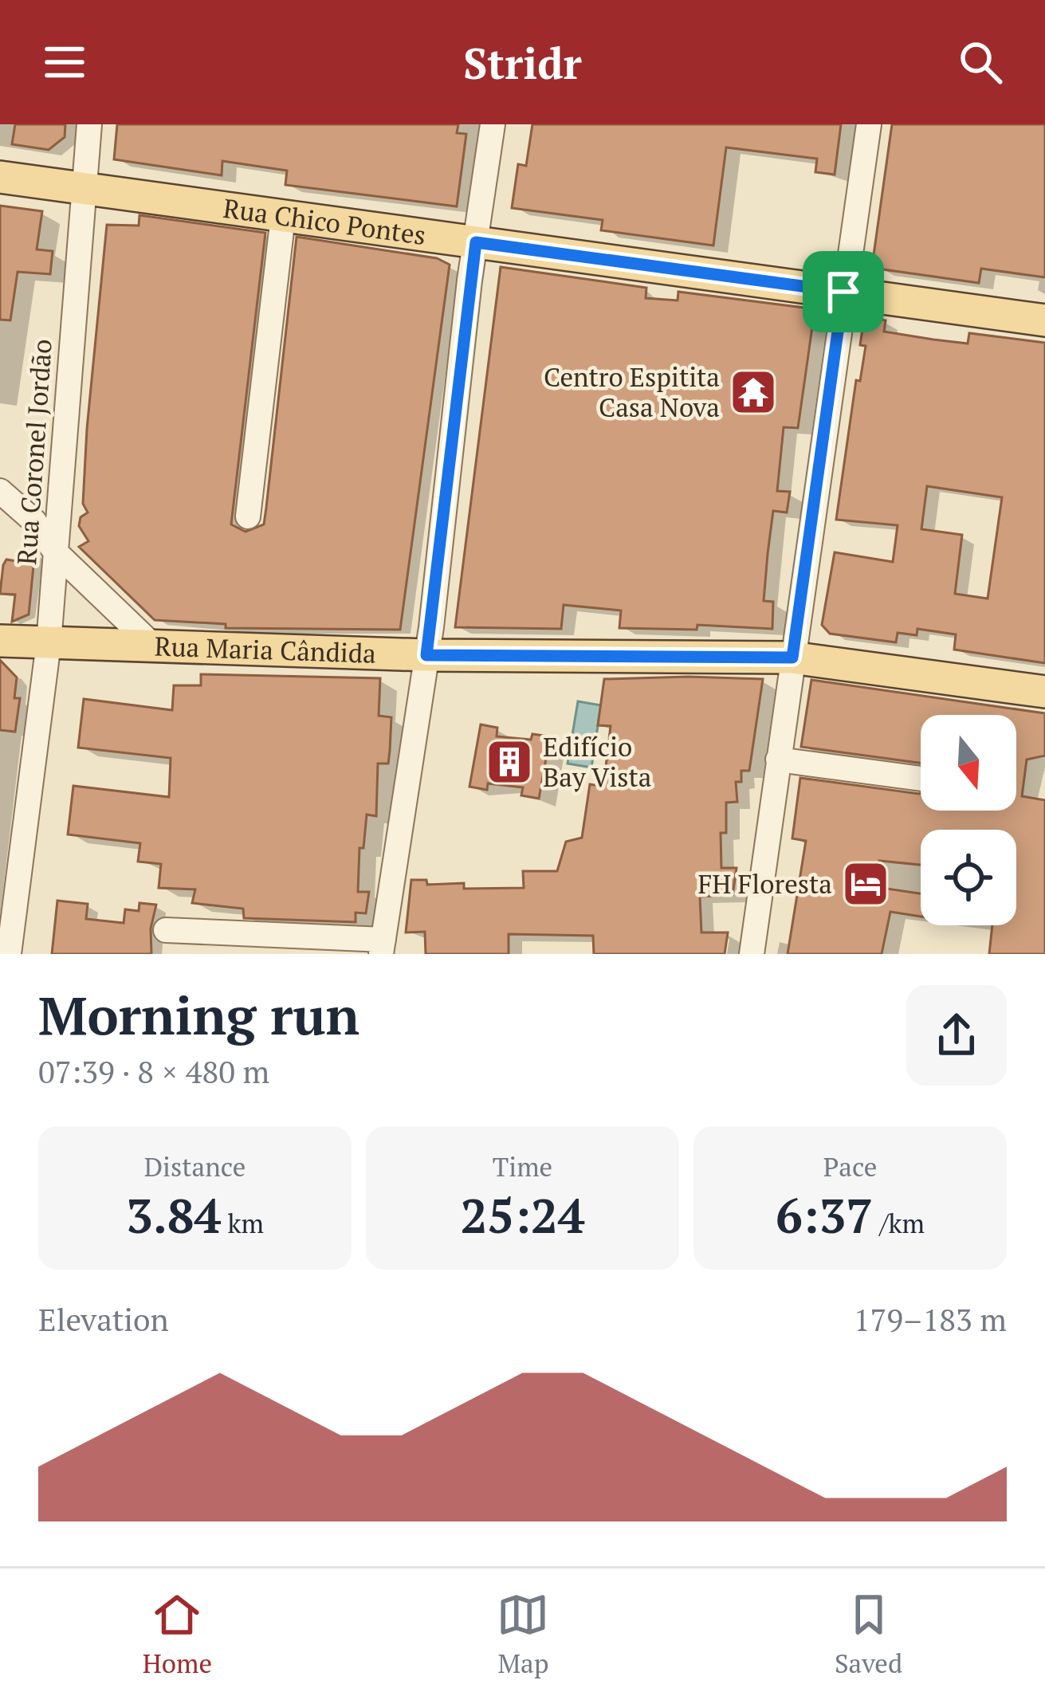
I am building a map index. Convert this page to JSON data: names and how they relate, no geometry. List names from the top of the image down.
{
  "streets": {
    "main road": ["Rua Chico Pontes", "Rua Maria Cândida"],
    "street": ["Rua Coronel Jordão"]
  },
  "crossings": [
    ["Rua Chico Pontes", "Rua Coronel Jordão"],
    ["Rua Coronel Jordão", "Rua Maria Cândida"]
  ],
  "places": {
    "temple": ["Centro Espitita Casa Nova"],
    "building": ["Edifício Bay Vista"],
    "hotel": ["FH Floresta"]
  },
  "north": "bottom",
  "page": {
    "header": "Stridr",
    "heading": ["Morning run", "07:39 · 8 × 480 m"],
    "stats": [
      ["Distance", "3.84 km"],
      ["Time", "25:24"],
      ["Pace", "6:37 /km"]
    ],
    "chart": ["Elevation", "179–183 m"],
    "tabs": ["Home", "Map", "Saved"]
  }
}
